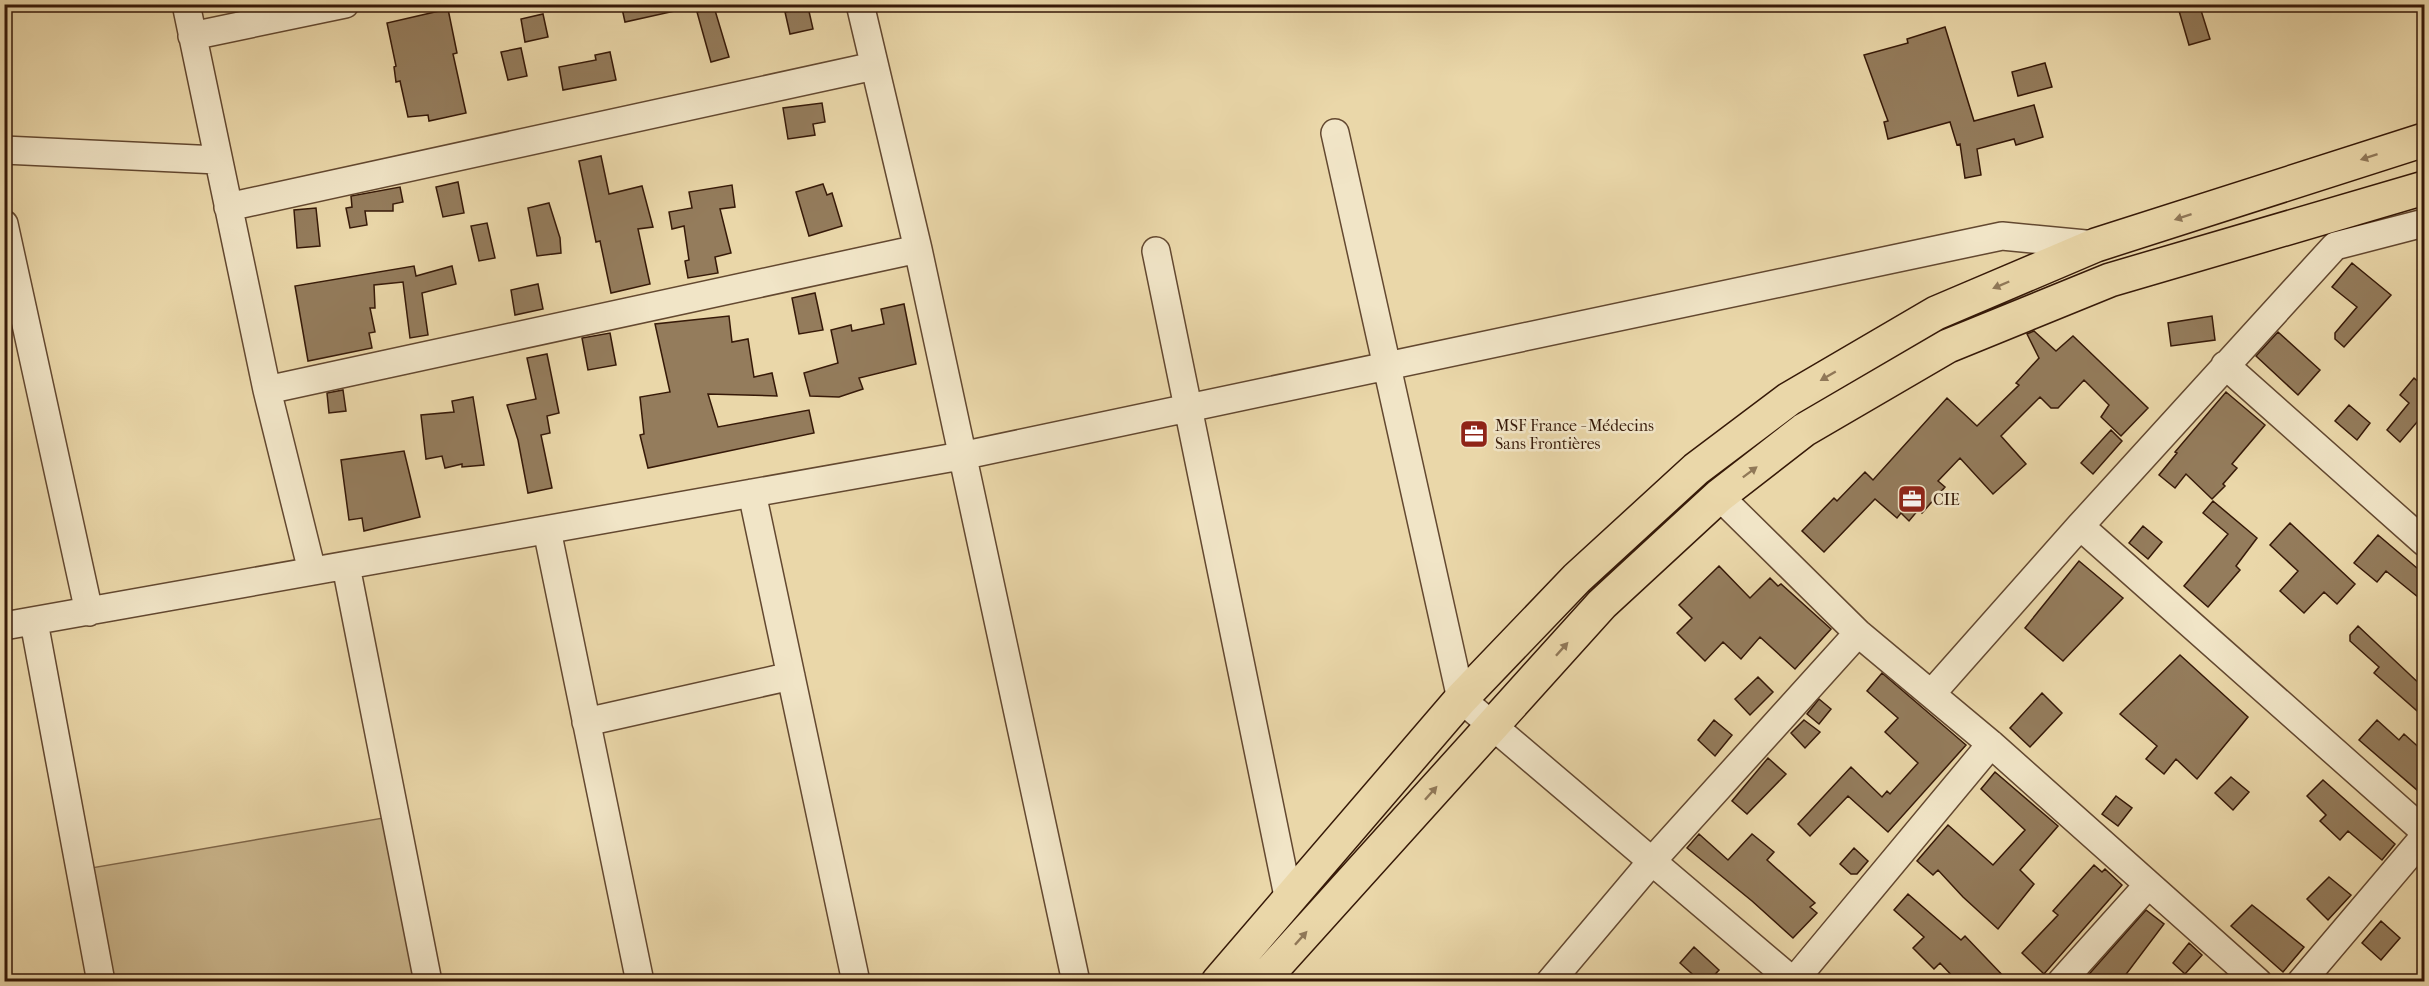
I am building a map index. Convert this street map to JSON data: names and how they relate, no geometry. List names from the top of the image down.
{
  "places": {
    "office": ["MSF France - Médecins Sans Frontières", "CIE"]
  }
}
